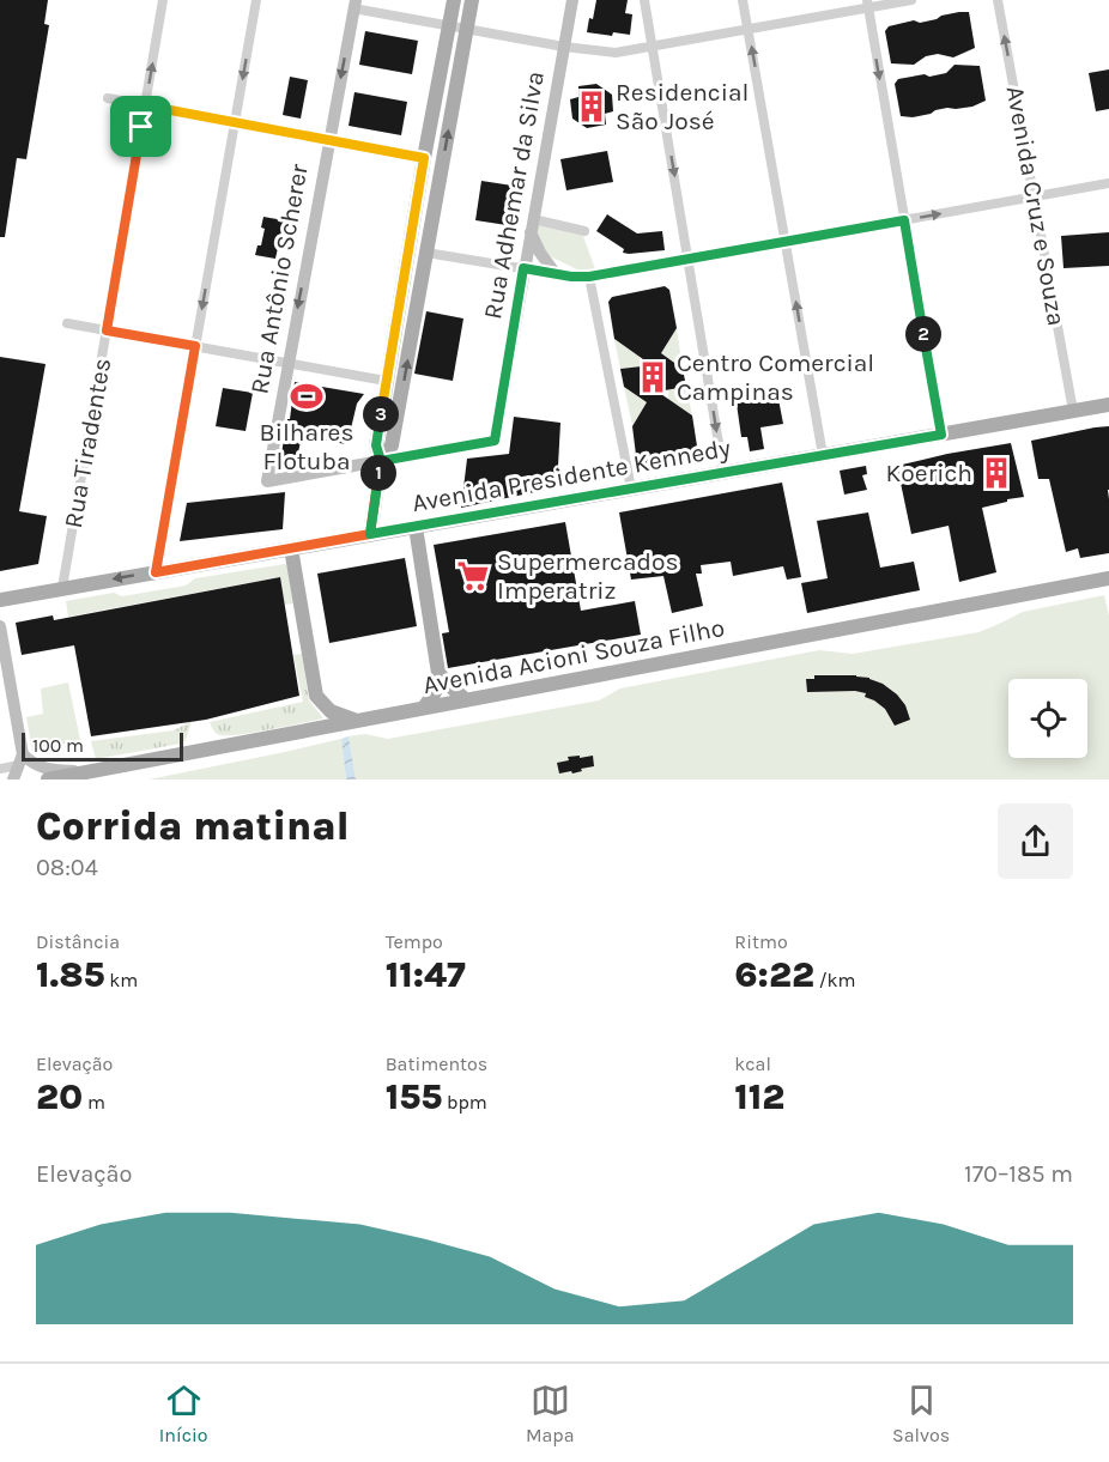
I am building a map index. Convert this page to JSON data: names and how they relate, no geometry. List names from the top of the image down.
{
  "streets": {
    "main road": ["Avenida Presidente Kennedy", "Avenida Acioni Souza Filho"],
    "street": [
      "Rua Adhemar da Silva",
      "Avenida Cruz e Souza",
      "Rua Antônio Scherer",
      "Rua Tiradentes"
    ]
  },
  "crossings": [
    ["Rua Adhemar da Silva", "Rua Antônio Scherer"],
    ["Avenida Cruz e Souza", "Avenida Presidente Kennedy"],
    ["Rua Tiradentes", "Avenida Presidente Kennedy"]
  ],
  "one_way": ["Avenida Cruz e Souza"],
  "places": {
    "building": ["Residencial São José", "Centro Comercial Campinas", "Koerich"],
    "sports": ["Bilhares Flotuba"],
    "supermarket": ["Supermercados Imperatriz"]
  },
  "scale_bar": "100 m",
  "page": {
    "pins": ["2", "3", "1"],
    "scale": "100 m",
    "heading": ["Corrida matinal", "08:04"],
    "stats": [
      ["Distância", "1.85 km"],
      ["Tempo", "11:47"],
      ["Ritmo", "6:22 /km"],
      ["Elevação", "20 m"],
      ["Batimentos", "155 bpm"],
      ["kcal", "112"]
    ],
    "chart": ["Elevação", "170–185 m"],
    "tabs": ["Início", "Mapa", "Salvos"]
  }
}
